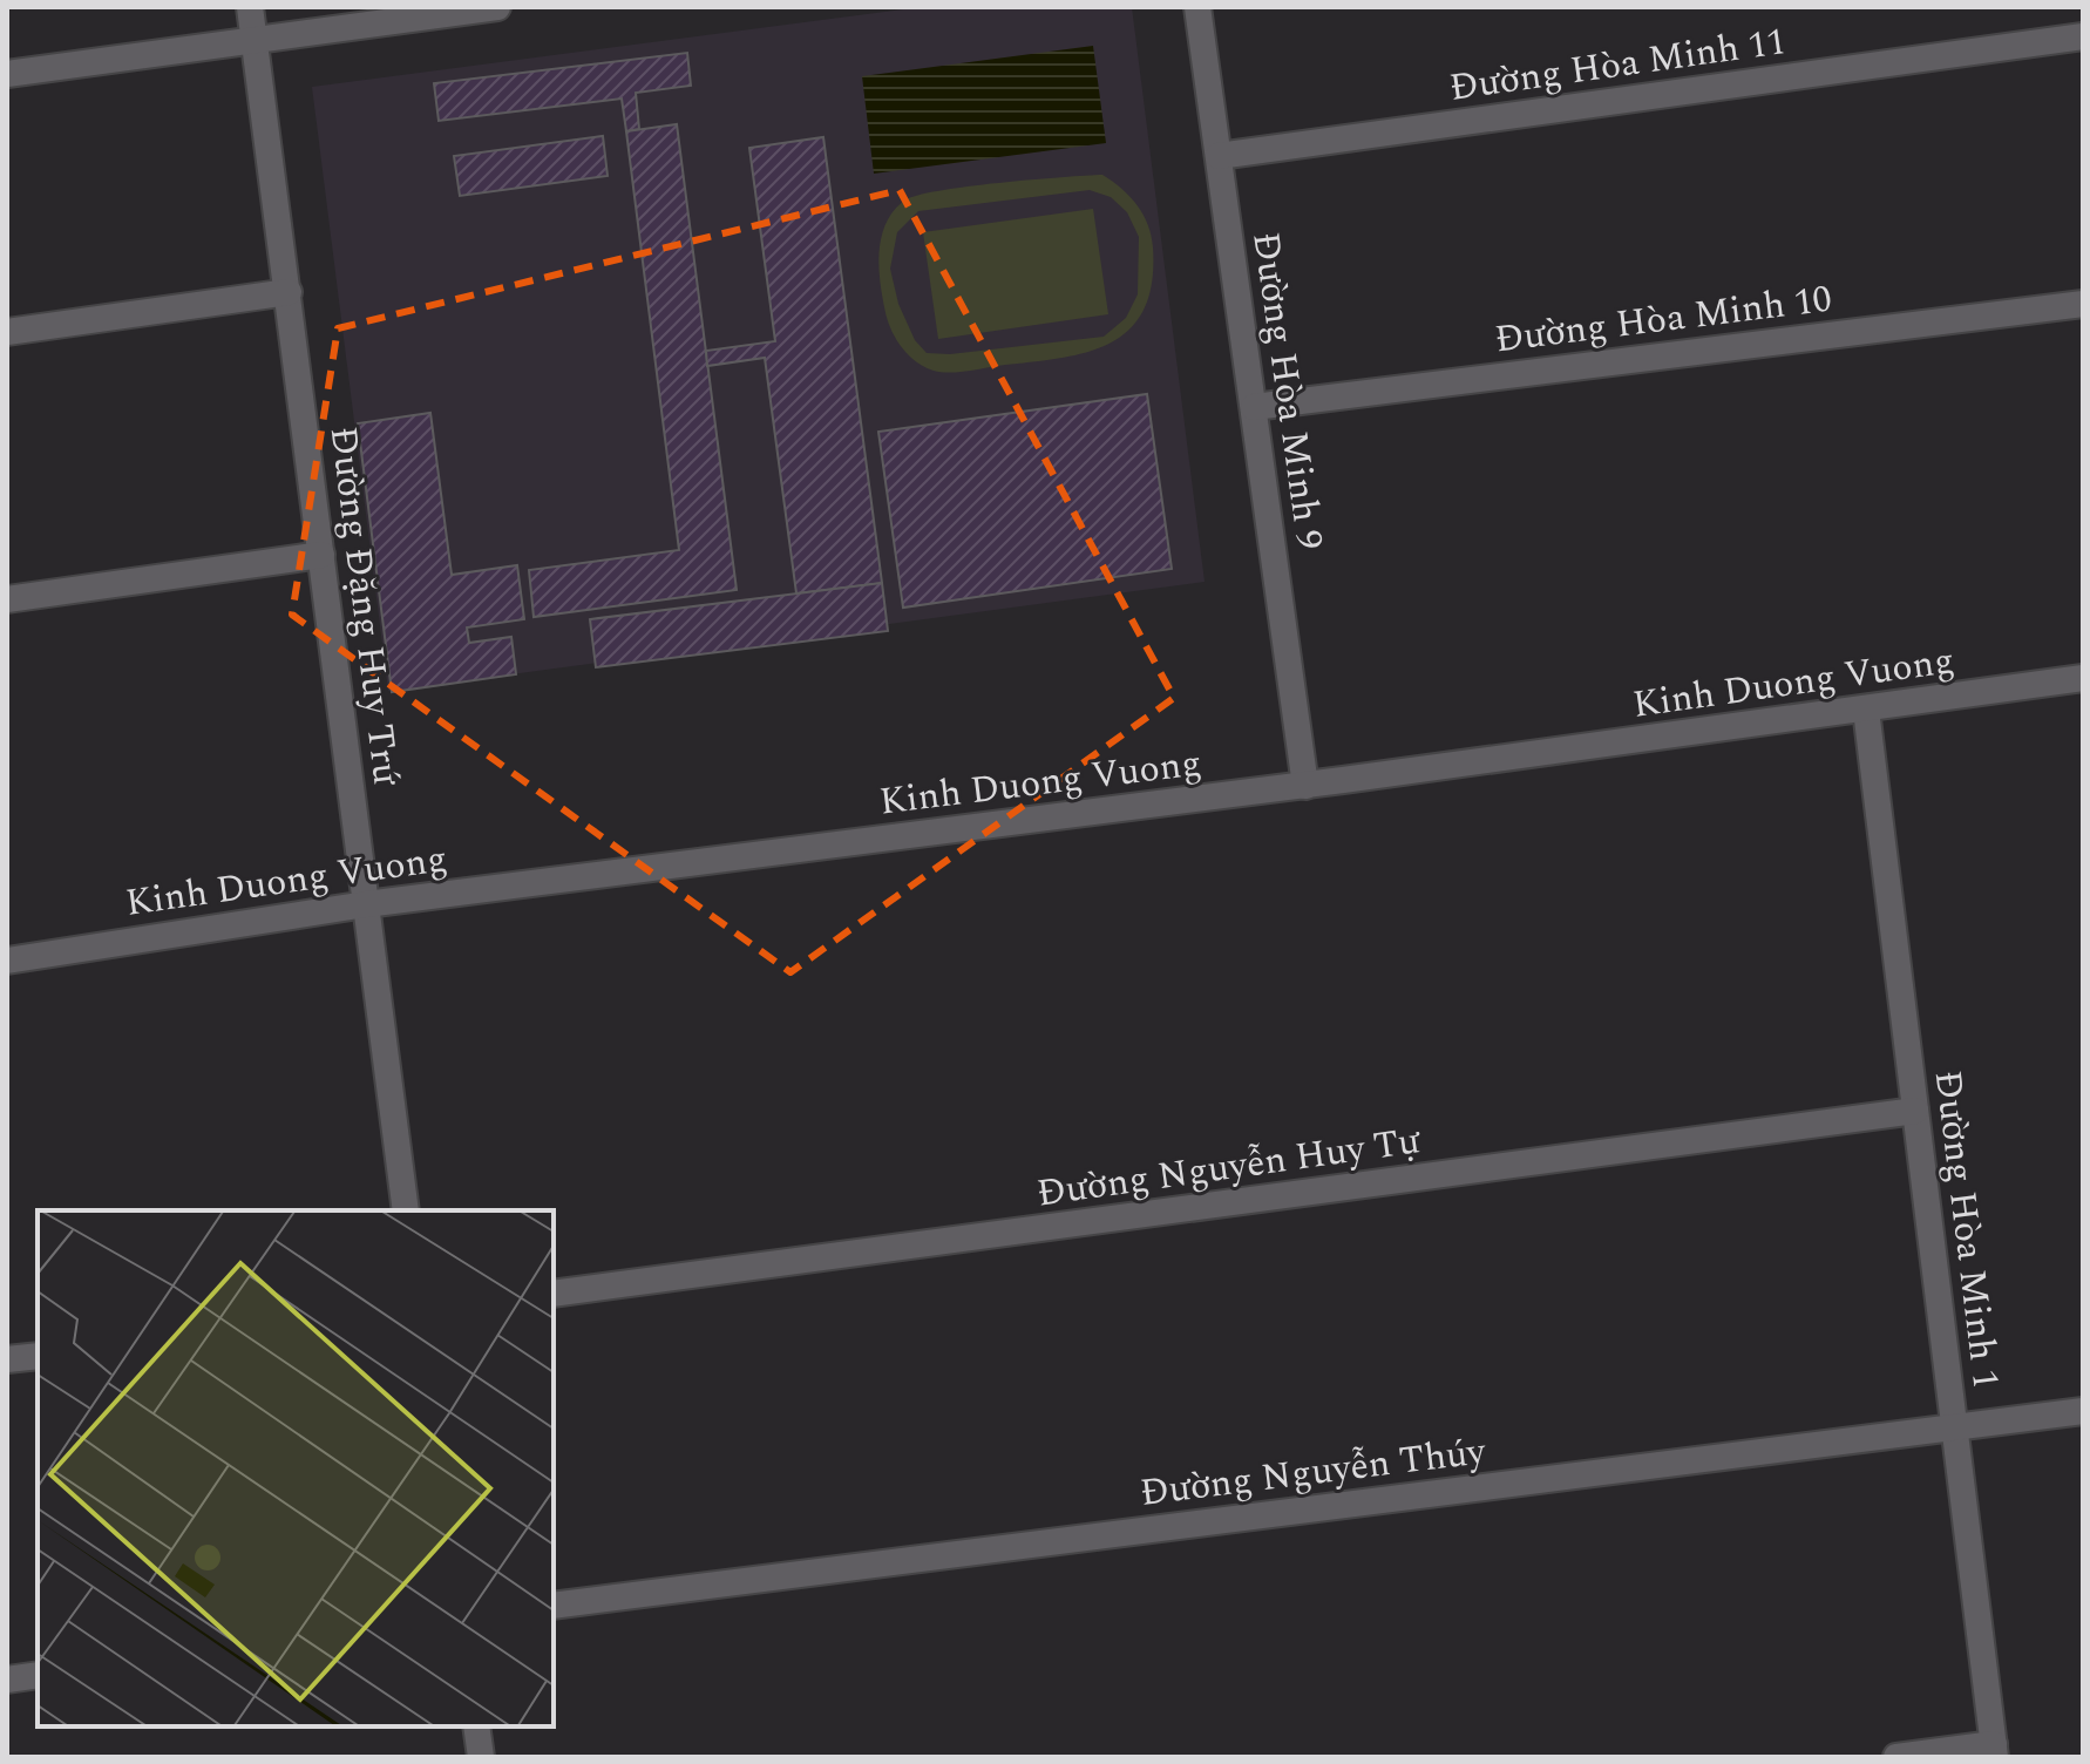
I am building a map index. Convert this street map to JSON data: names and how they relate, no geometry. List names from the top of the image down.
{
  "streets": {
    "street": [
      "Đường Hòa Minh 11",
      "Đường Hòa Minh 10",
      "Đường Hòa Minh 9",
      "Đường Đặng Huy Trứ",
      "Kinh Duong Vuong",
      "Đường Nguyễn Huy Tự",
      "Đường Hòa Minh 1",
      "Đường Nguyễn Thúy"
    ]
  },
  "crossings": [
    ["Đường Hòa Minh 11", "Đường Hòa Minh 9"],
    ["Đường Hòa Minh 10", "Đường Hòa Minh 9"],
    ["Đường Hòa Minh 9", "Kinh Duong Vuong"],
    ["Đường Đặng Huy Trứ", "Kinh Duong Vuong"],
    ["Kinh Duong Vuong", "Đường Hòa Minh 1"],
    ["Đường Nguyễn Huy Tự", "Đường Hòa Minh 1"],
    ["Đường Hòa Minh 1", "Đường Nguyễn Thúy"]
  ]
}
